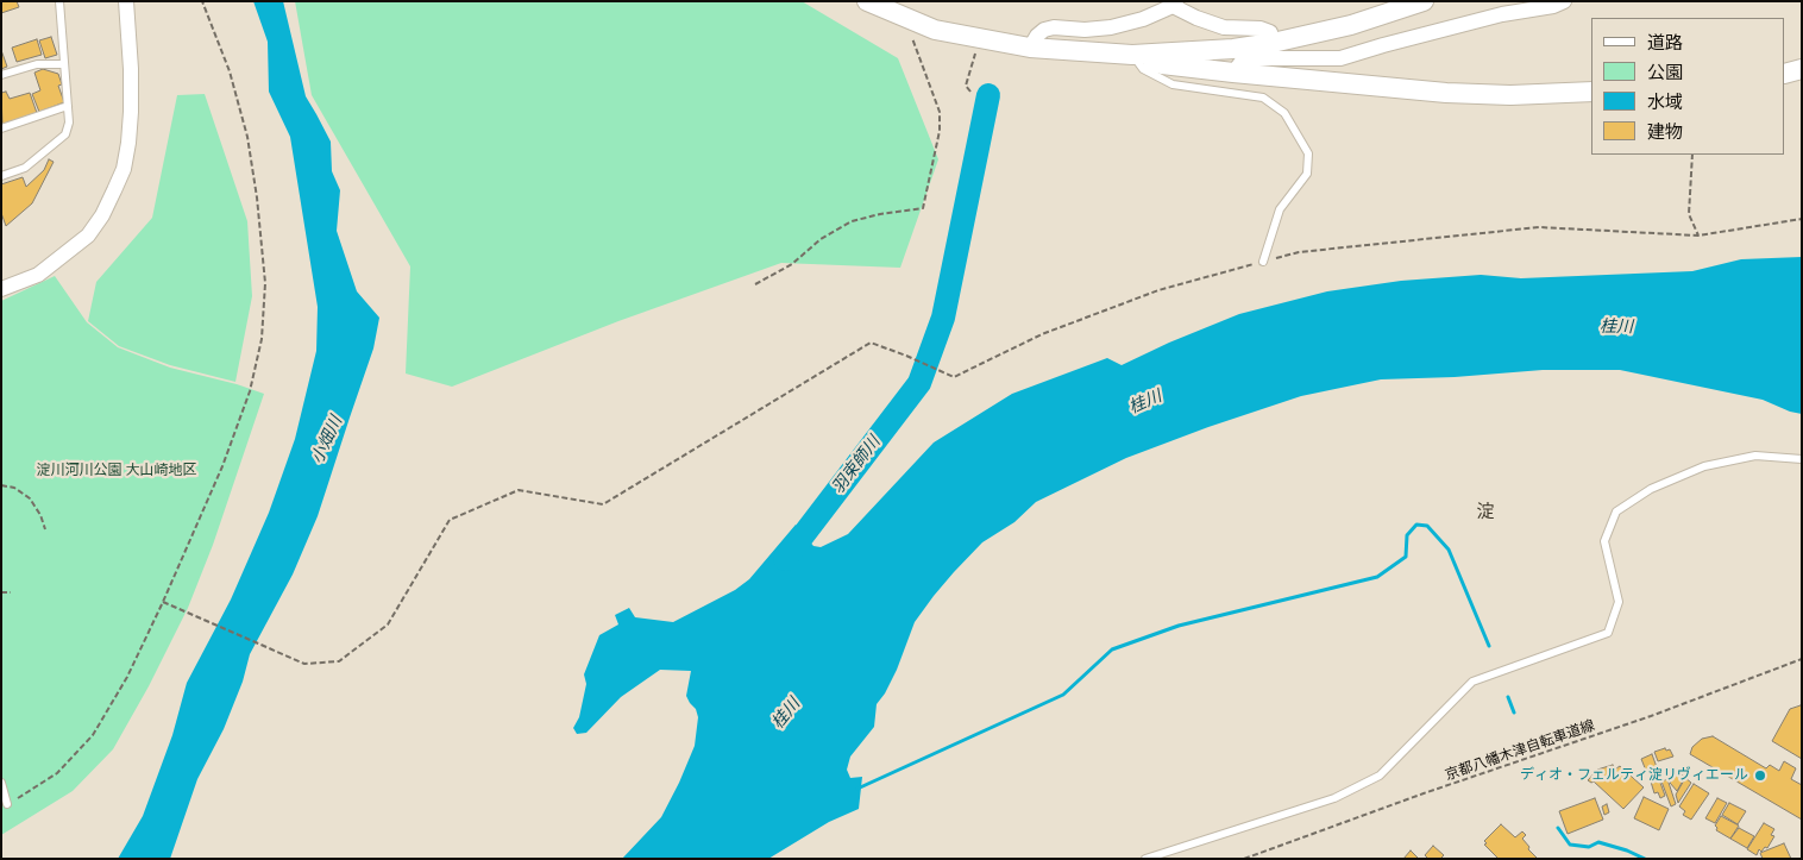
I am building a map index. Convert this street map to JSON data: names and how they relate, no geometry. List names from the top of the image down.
{
  "streets": {
    "path": ["京都八幡木津自転車道線"]
  },
  "districts": ["淀"],
  "water": ["桂川", "小畑川", "羽束師川"],
  "parks": ["淀川河川公園 大山崎地区"],
  "places": ["ディオ・フェルティ淀リヴィエール"],
  "legend": [
    "道路",
    "公園",
    "水域",
    "建物"
  ]
}
